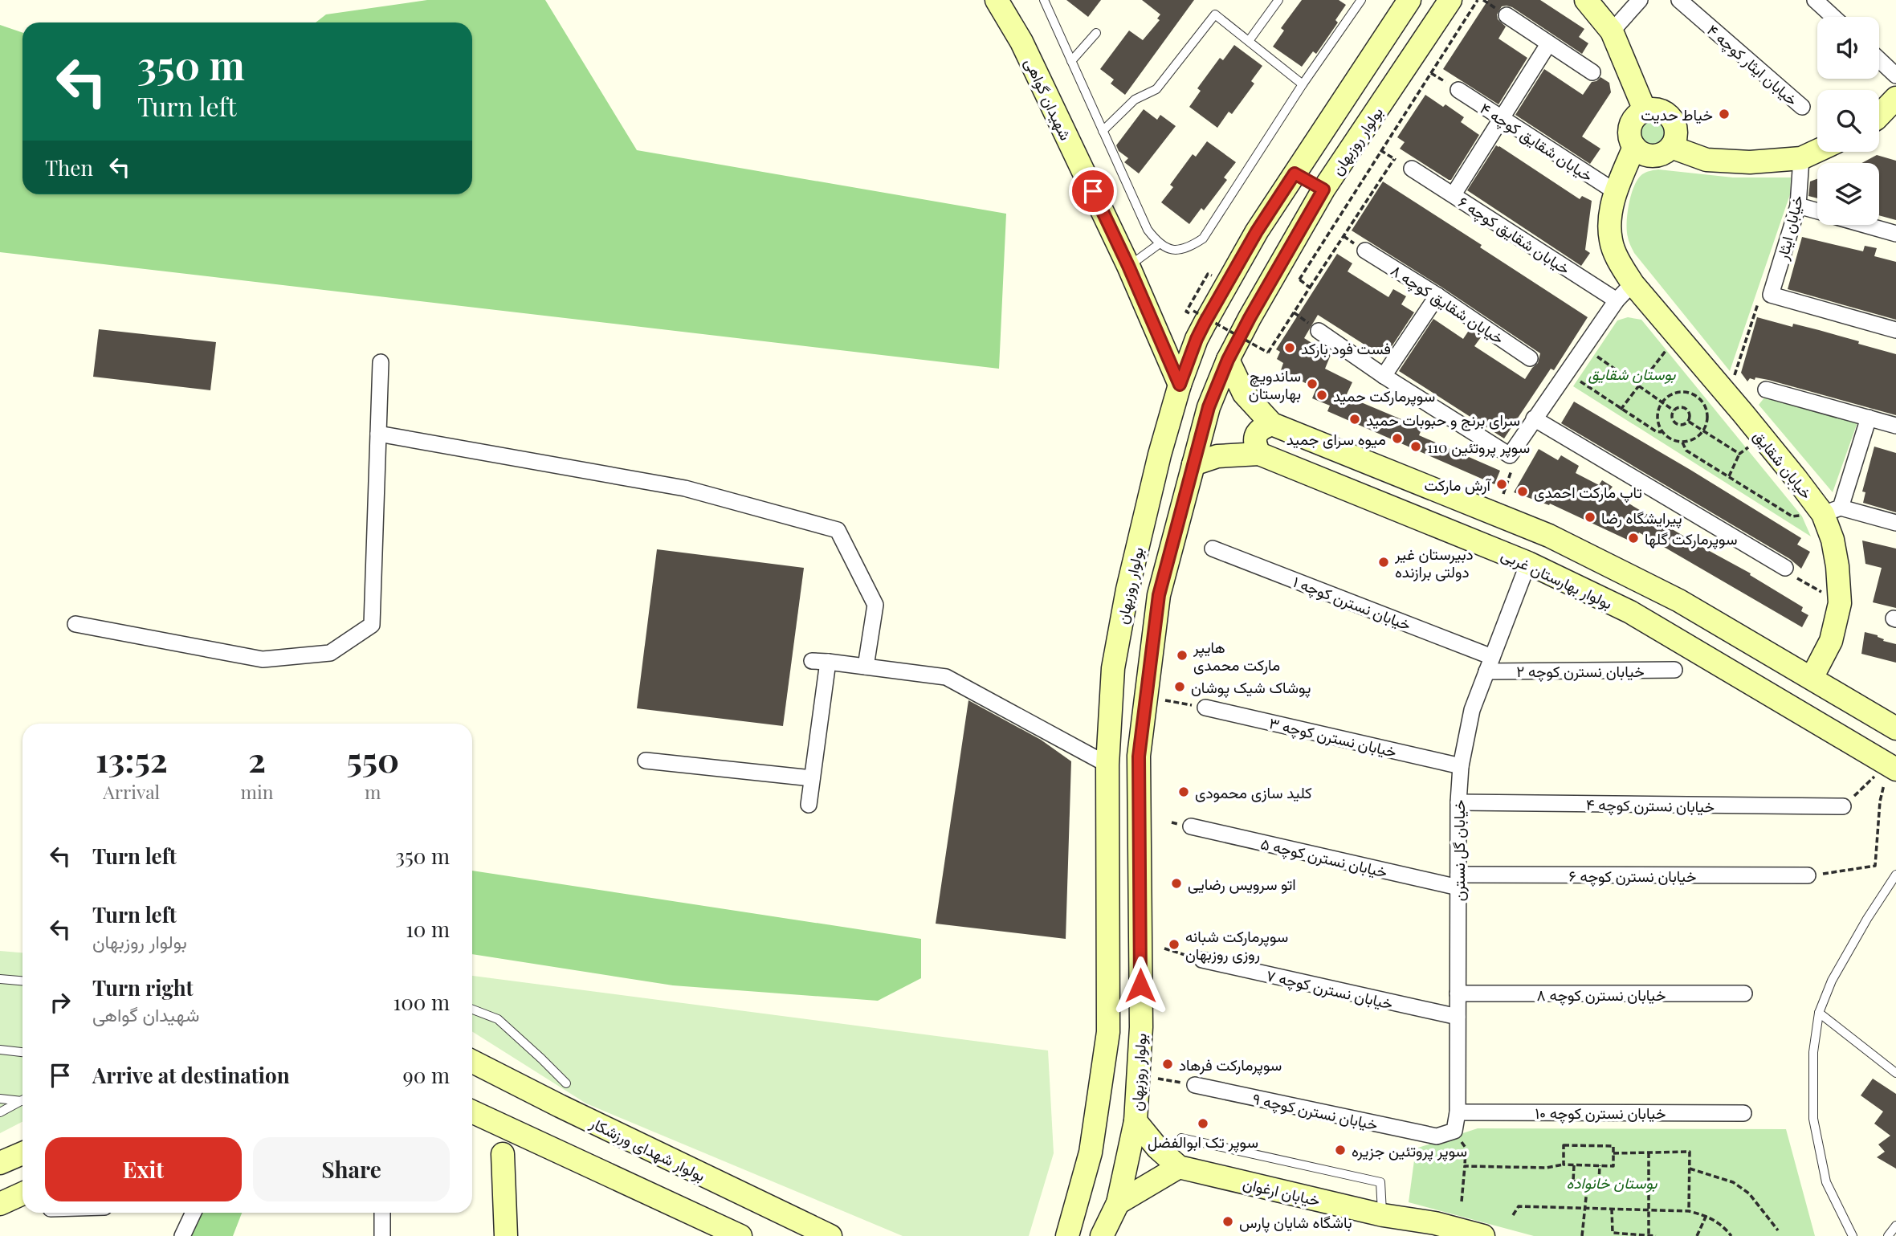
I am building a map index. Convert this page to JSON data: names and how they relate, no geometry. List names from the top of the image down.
{
  "streets": {
    "street": [
      "خیابان ایثار کوچه ۴",
      "شهیدان گواهی",
      "بولوار روزبهان",
      "خیابان شقایق کوچه ۴",
      "خیابان ایثار",
      "خیابان شقایق کوچه ۶",
      "خیابان شقایق کوچه ۸",
      "خیابان شقایق",
      "بولوار بهارستان غربی",
      "خیابان نسترن کوچه ۱",
      "خیابان نسترن کوچه ۲",
      "خیابان نسترن کوچه ۳",
      "خیابان نسترن کوچه ۴",
      "خیابان گل نسترن",
      "خیابان نسترن کوچه ۵",
      "خیابان نسترن کوچه ۶",
      "خیابان نسترن کوچه ۷",
      "خیابان نسترن کوچه ۸",
      "خیابان نسترن کوچه ۹",
      "خیابان نسترن کوچه ۱۰",
      "بولوار شهدای ورزشکار",
      "خیابان ارغوان"
    ]
  },
  "crossings": [
    ["شهیدان گواهی", "بولوار روزبهان"],
    ["بولوار روزبهان", "بولوار بهارستان غربی"],
    ["خیابان شقایق کوچه ۴", "خیابان شقایق"],
    ["بولوار بهارستان غربی", "خیابان گل نسترن"],
    ["خیابان نسترن کوچه ۱", "خیابان نسترن کوچه ۲"],
    ["خیابان نسترن کوچه ۱", "خیابان گل نسترن"],
    ["خیابان نسترن کوچه ۲", "خیابان گل نسترن"],
    ["خیابان نسترن کوچه ۳", "خیابان گل نسترن"],
    ["خیابان نسترن کوچه ۴", "خیابان گل نسترن"],
    ["خیابان گل نسترن", "خیابان نسترن کوچه ۵"],
    ["خیابان گل نسترن", "خیابان نسترن کوچه ۶"],
    ["خیابان گل نسترن", "خیابان نسترن کوچه ۷"],
    ["خیابان گل نسترن", "خیابان نسترن کوچه ۸"],
    ["خیابان گل نسترن", "خیابان نسترن کوچه ۹"],
    ["خیابان گل نسترن", "خیابان نسترن کوچه ۱۰"],
    ["خیابان نسترن کوچه ۵", "خیابان نسترن کوچه ۶"]
  ],
  "parks": ["بوستان شقایق", "بوستان خانواده"],
  "places": [
    "خیاط حدیت",
    "فست فود بارکد",
    "ساندویچ بهارستان",
    "سوپرمارکت حمید",
    "سرای برنج و حبوبات حمید",
    "میوه سرای جمید",
    "سوپر پروتئین 110",
    "آرش مارکت",
    "تاپ مارکت احمدی",
    "پیرایشگاه رضا",
    "سوپرمارکت گلها",
    "دبیرستان غیر دولتی برازنده",
    "هایپر مارکت محمدی",
    "پوشاک شیک پوشان",
    "کلید سازی محمودی",
    "اتو سرویس رضایی",
    "سوپرمارکت شبانه روزی روزبهان",
    "سوپرمارکت فرهاد",
    "سوپر تک ابوالفضل",
    "سوپر پروتئین جزیره",
    "باشگاه شایان پارس"
  ],
  "page": {
    "turn": ["350 m", "Turn left"],
    "then": "Then",
    "eta": [
      "13:52",
      "Arrival",
      "2",
      "min",
      "550",
      "m"
    ],
    "list": [
      {
        "name": "Turn left",
        "value": "350 m"
      },
      {
        "name": "Turn left",
        "note": "بولوار روزبهان",
        "value": "10 m"
      },
      {
        "name": "Turn right",
        "note": "شهیدان گواهی",
        "value": "100 m"
      },
      {
        "name": "Arrive at destination",
        "value": "90 m"
      }
    ],
    "buttons": ["Exit", "Share"]
  }
}
